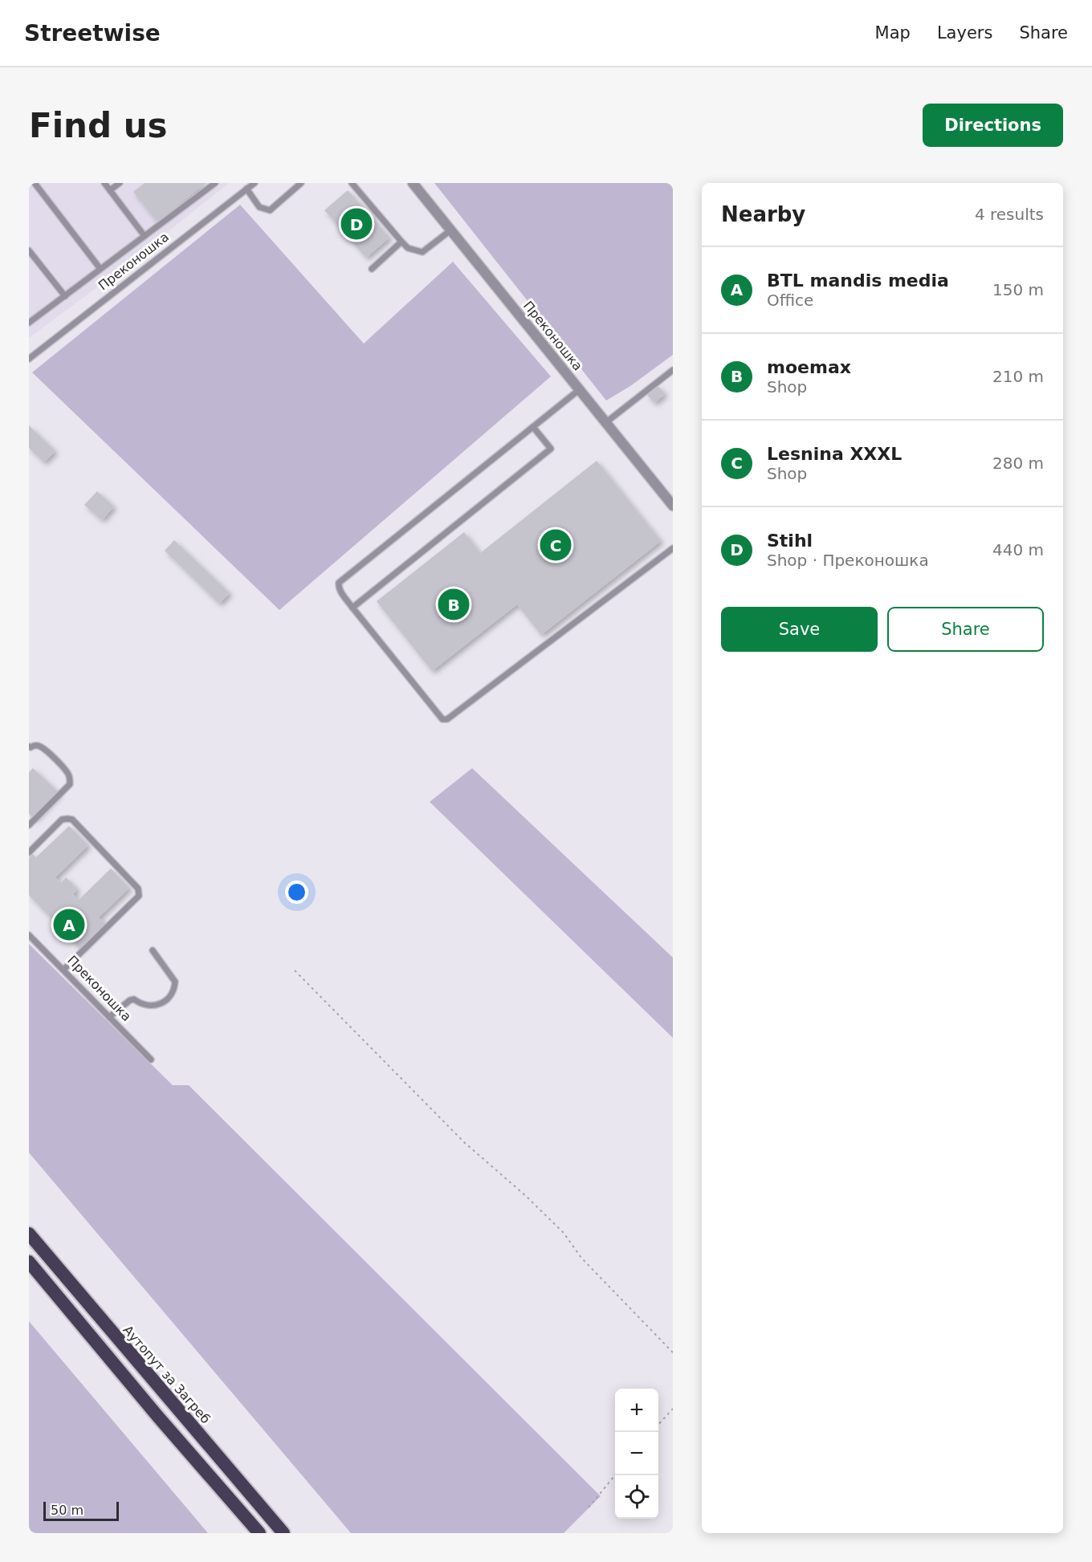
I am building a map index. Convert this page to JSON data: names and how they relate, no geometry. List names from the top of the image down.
{
  "streets": {
    "highway": ["Аутопут за Загреб"],
    "street": ["Преконошка"]
  },
  "scale_bar": "50 m",
  "page": {
    "header": "Streetwise",
    "nav": ["Map", "Layers", "Share"],
    "buttons": [
      "Directions",
      ["Save", "Share"]
    ],
    "title": "Find us",
    "heading": ["Nearby", "4 results"],
    "pins": [
      "D",
      "C",
      "B",
      "A"
    ],
    "list": [
      {
        "mark": "A",
        "name": "BTL mandis media",
        "note": "Office",
        "value": "150 m"
      },
      {
        "mark": "B",
        "name": "moemax",
        "note": "Shop",
        "value": "210 m"
      },
      {
        "mark": "C",
        "name": "Lesnina XXXL",
        "note": "Shop",
        "value": "280 m"
      },
      {
        "mark": "D",
        "name": "Stihl",
        "note": "Shop · Преконошка",
        "value": "440 m"
      }
    ],
    "map_buttons": ["+", "−"],
    "scale": "50 m"
  }
}
